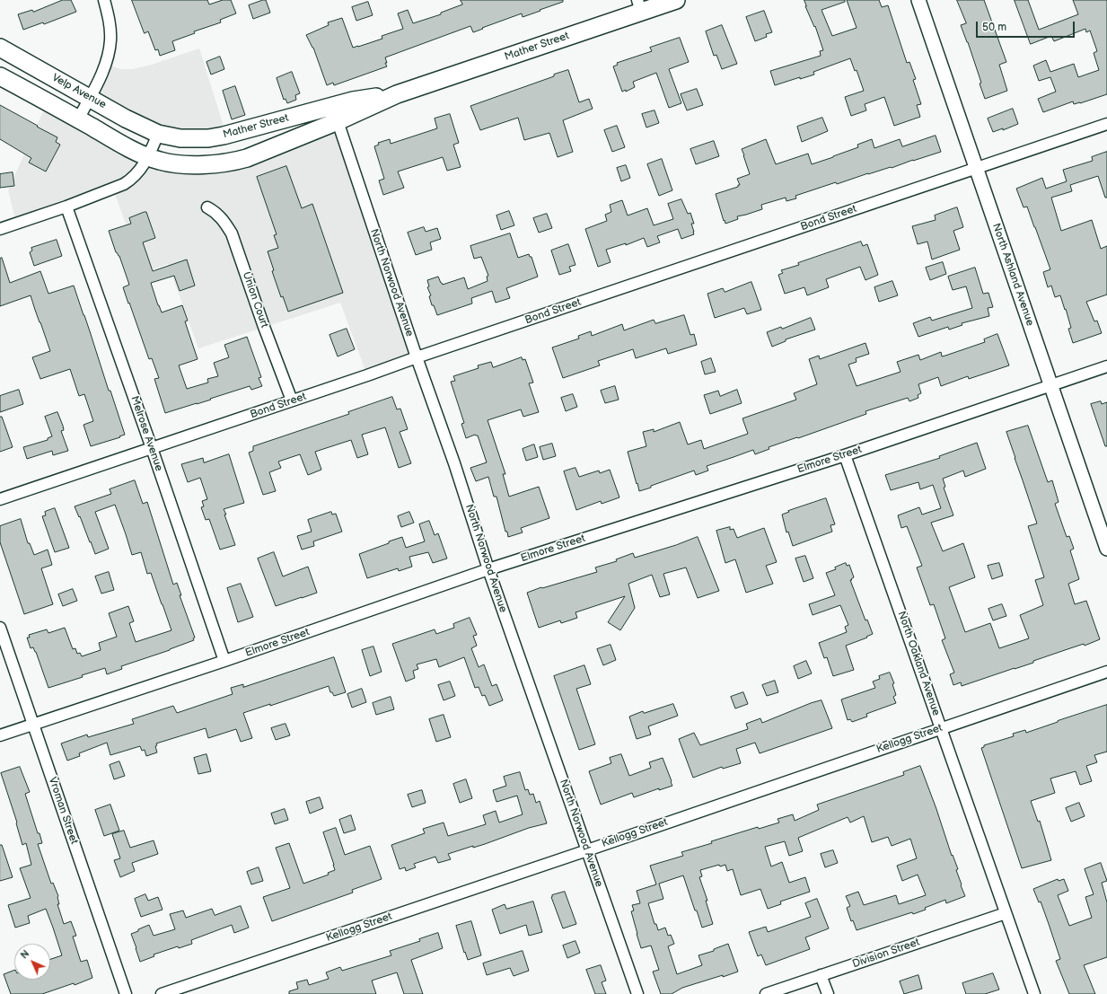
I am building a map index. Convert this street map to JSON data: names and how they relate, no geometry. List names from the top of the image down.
{
  "streets": {
    "main road": ["Mather Street", "Velp Avenue"],
    "street": [
      "Bond Street",
      "North Ashland Avenue",
      "North Norwood Avenue",
      "Union Court",
      "Melrose Avenue",
      "Elmore Street",
      "North Oakland Avenue",
      "Kellogg Street",
      "Vroman Street",
      "Division Street"
    ]
  },
  "crossings": [
    ["Mather Street", "Velp Avenue"],
    ["Mather Street", "North Norwood Avenue"],
    ["Bond Street", "North Ashland Avenue"],
    ["Bond Street", "North Norwood Avenue"],
    ["Bond Street", "Union Court"],
    ["Bond Street", "Melrose Avenue"],
    ["North Ashland Avenue", "Elmore Street"],
    ["North Norwood Avenue", "Elmore Street"],
    ["North Norwood Avenue", "Kellogg Street"],
    ["Melrose Avenue", "Elmore Street"],
    ["Elmore Street", "North Oakland Avenue"],
    ["Elmore Street", "Vroman Street"],
    ["North Oakland Avenue", "Kellogg Street"],
    ["North Oakland Avenue", "Division Street"]
  ],
  "scale_bar": "50 m",
  "north": "top left"
}
